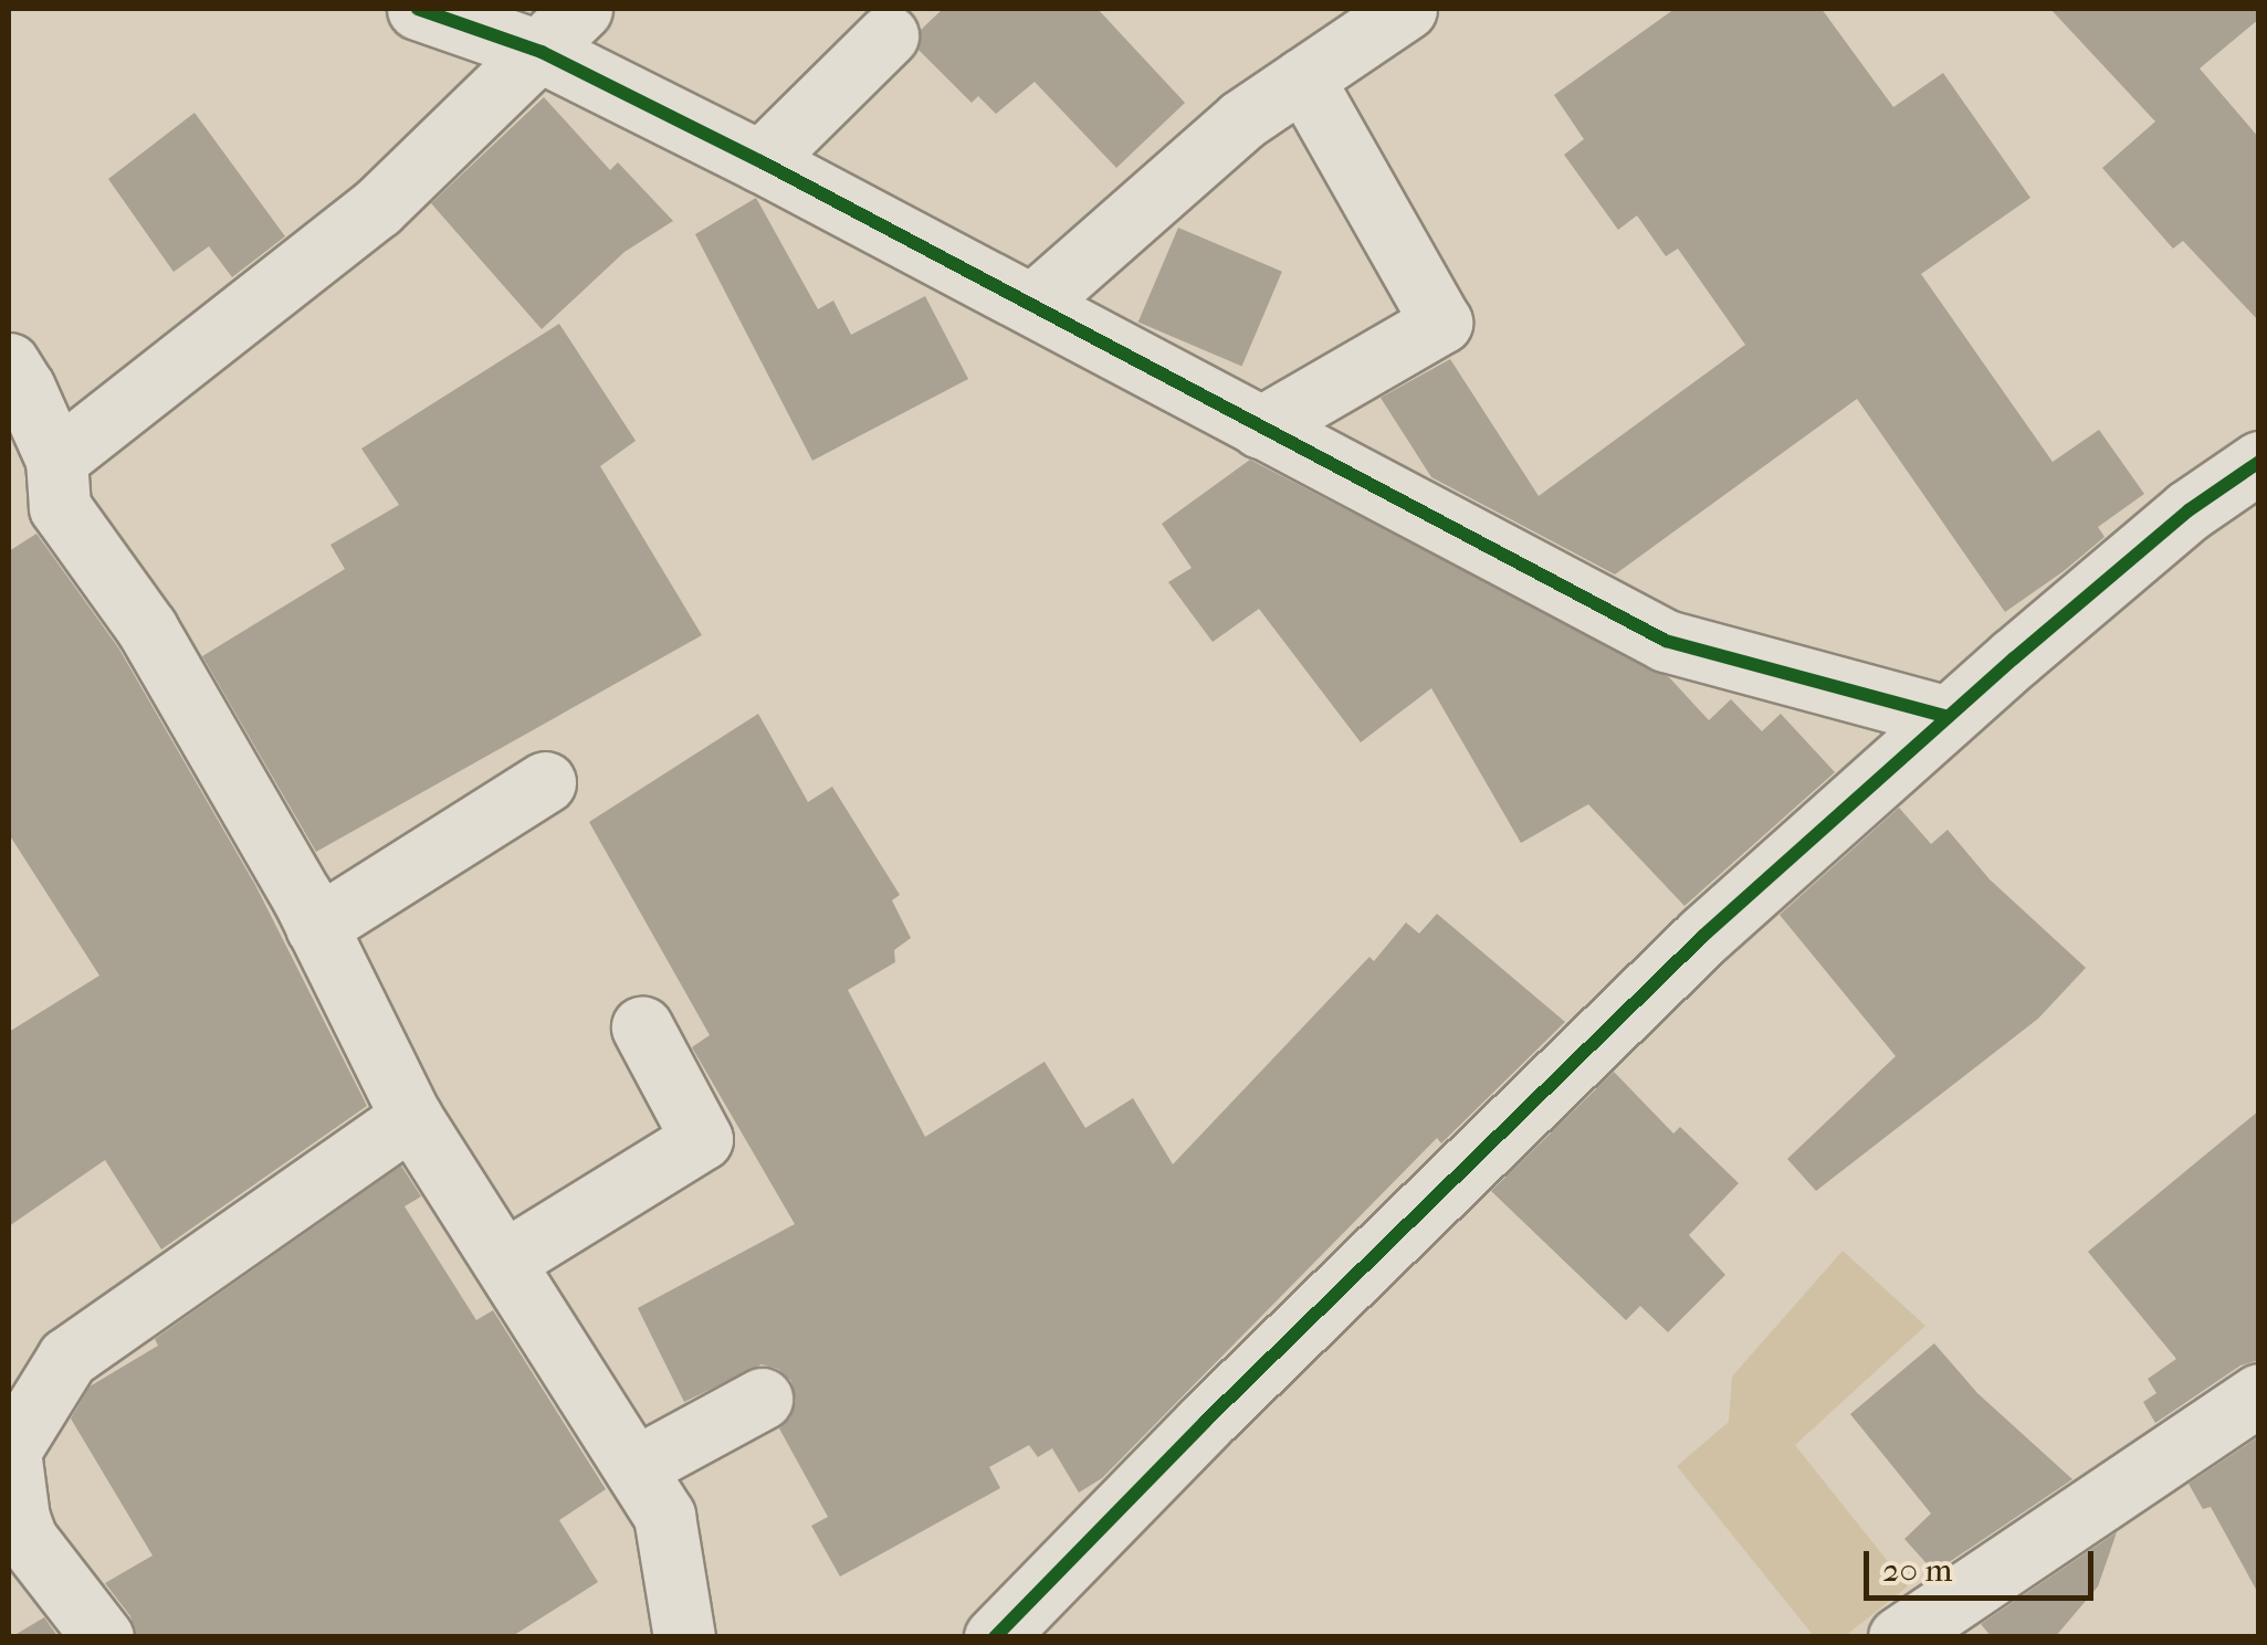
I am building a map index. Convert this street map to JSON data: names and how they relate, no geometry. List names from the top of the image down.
{
  "scale_bar": "20 m"
}
